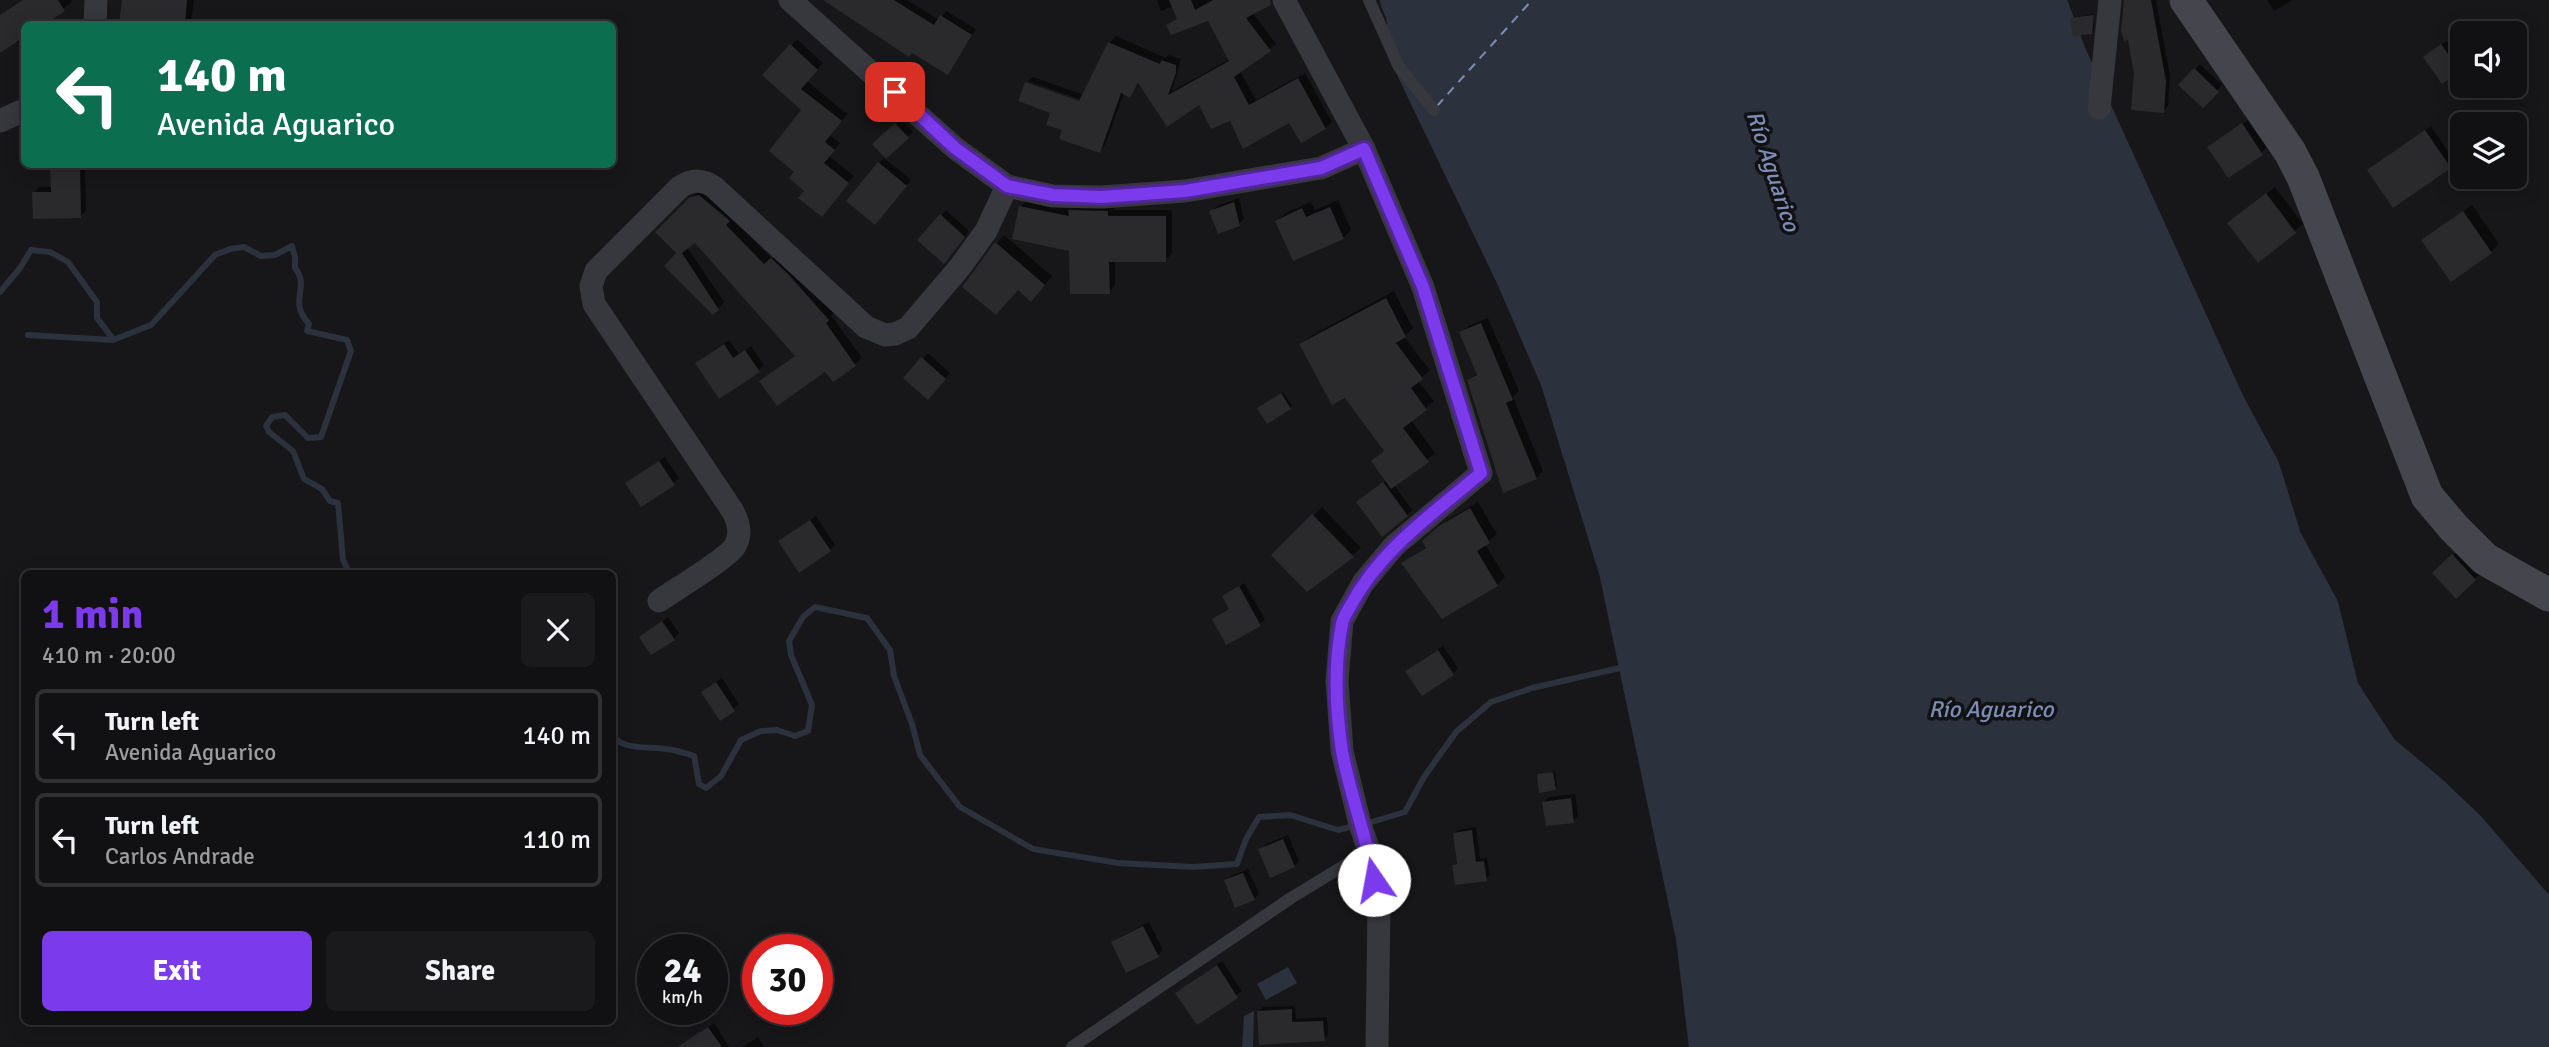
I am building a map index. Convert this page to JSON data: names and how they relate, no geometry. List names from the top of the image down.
{
  "water": ["Río Aguarico"],
  "page": {
    "turn": ["140 m", "Avenida Aguarico"],
    "heading": ["1 min", "410 m · 20:00"],
    "list": [
      {
        "name": "Turn left",
        "note": "Avenida Aguarico",
        "value": "140 m"
      },
      {
        "name": "Turn left",
        "note": "Carlos Andrade",
        "value": "110 m"
      }
    ],
    "buttons": ["Exit", "Share"],
    "speed": "24 km/h",
    "limit": "30"
  }
}
